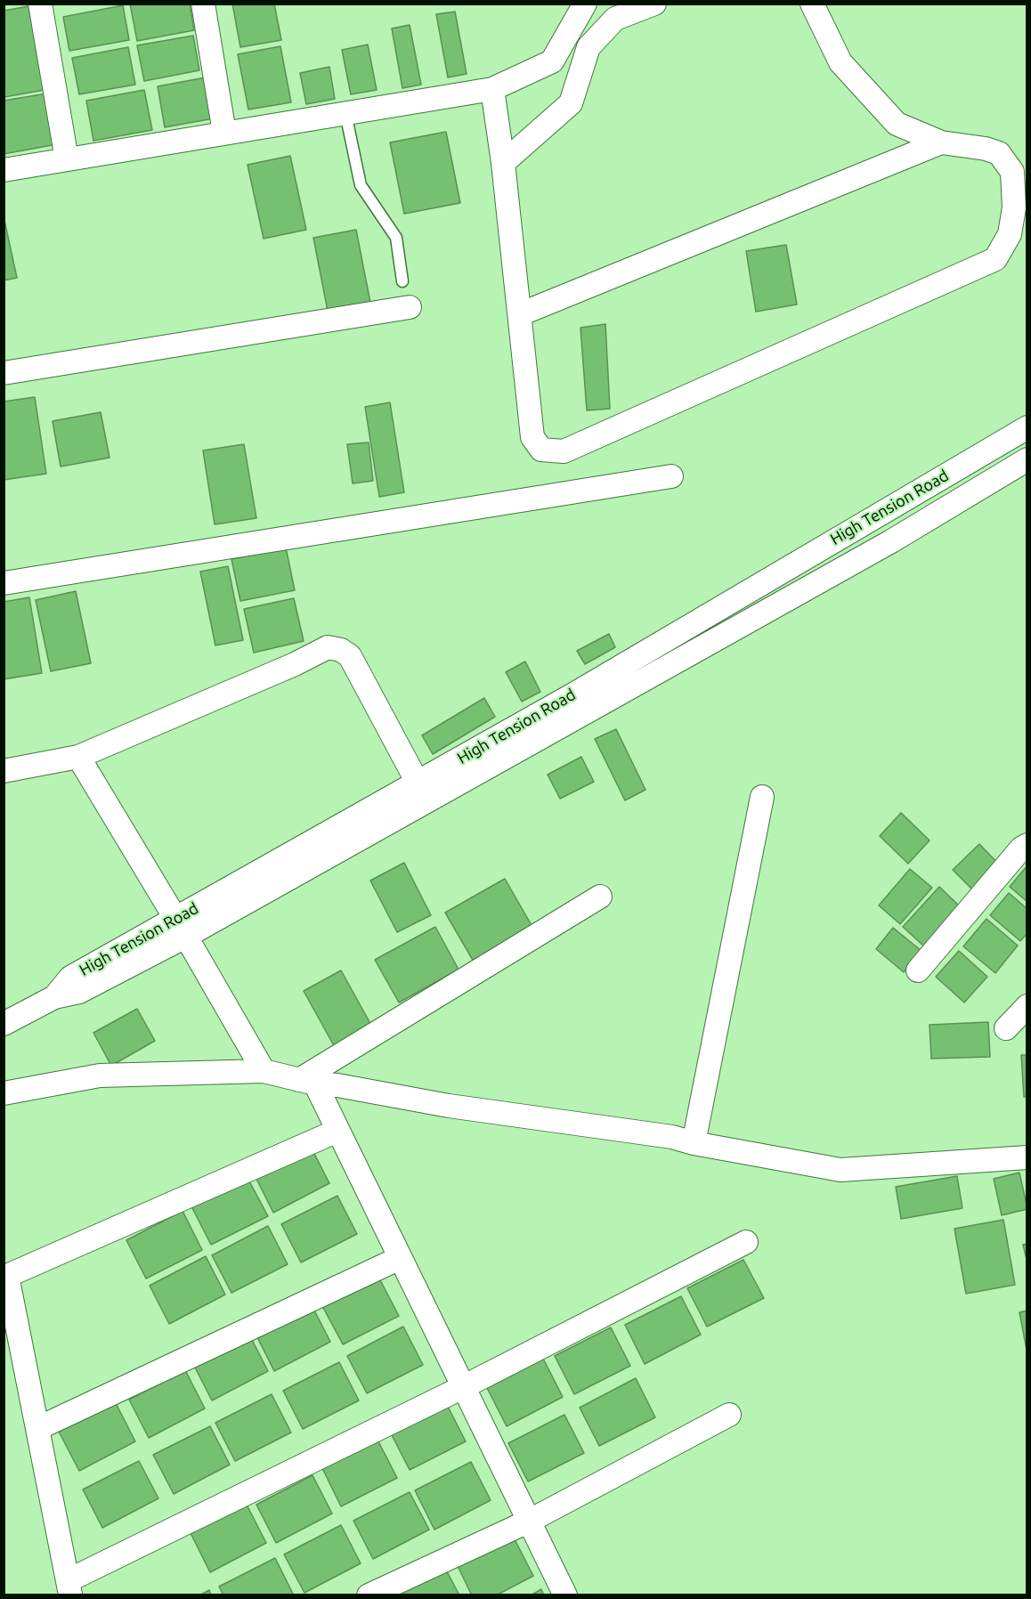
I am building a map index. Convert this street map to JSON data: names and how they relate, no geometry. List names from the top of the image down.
{
  "streets": {
    "street": ["High Tension Road"]
  }
}
